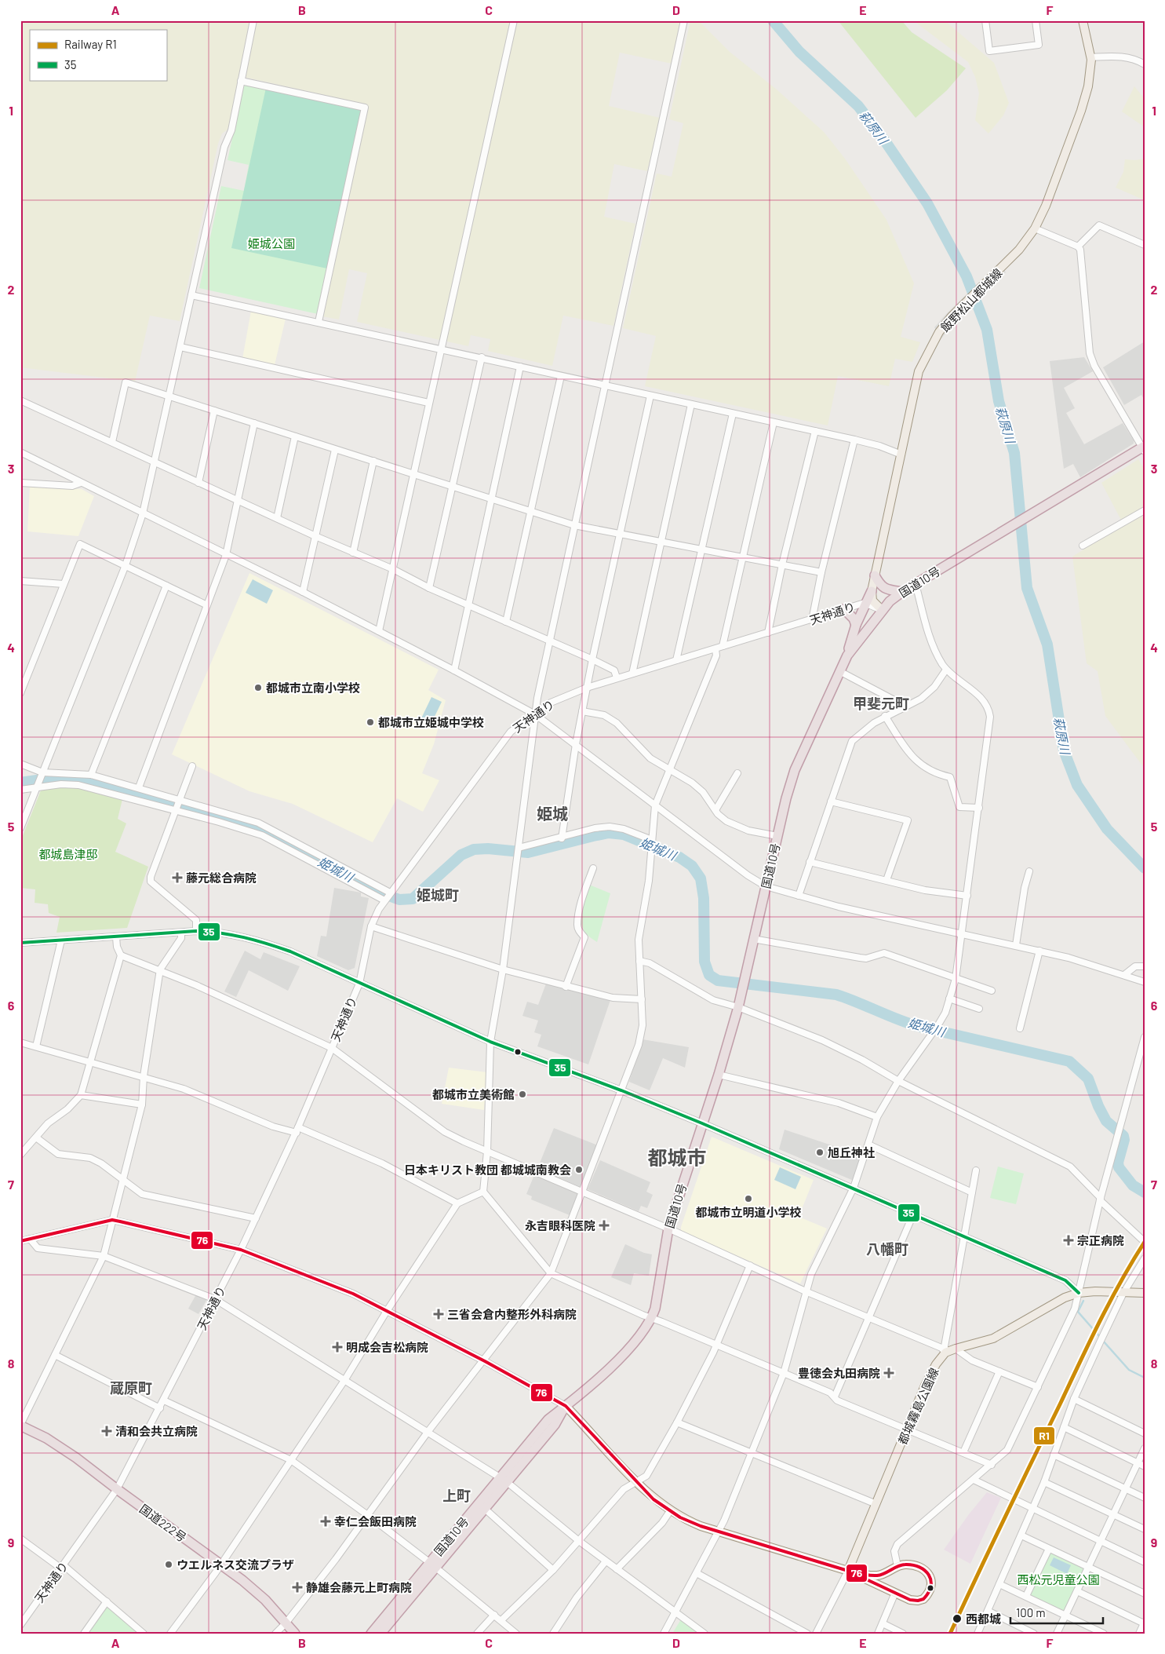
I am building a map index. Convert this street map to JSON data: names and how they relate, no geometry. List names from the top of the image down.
{
  "streets": {
    "highway": ["国道10号", "国道222号"],
    "main road": ["飯野松山都城線", "都城霧島公園線"],
    "street": ["天神通り"]
  },
  "crossings": [
    ["国道10号", "天神通り"],
    ["天神通り", "国道222号"]
  ],
  "districts": [
    "甲斐元町",
    "姫城",
    "姫城町",
    "都城市",
    "八幡町",
    "蔵原町",
    "上町"
  ],
  "water": ["萩原川", "姫城川"],
  "parks": ["姫城公園", "都城島津邸", "西松元児童公園"],
  "places": {
    "other": [
      "都城市立南小学校",
      "都城市立姫城中学校",
      "都城市立美術館",
      "旭丘神社",
      "日本キリスト教団 都城城南教会",
      "都城市立明道小学校",
      "ウエルネス交流プラザ",
      "西都城"
    ],
    "health": [
      "藤元総合病院",
      "永吉眼科医院",
      "宗正病院",
      "三省会倉内整形外科病院",
      "明成会吉松病院",
      "豊徳会丸田病院",
      "清和会共立病院",
      "幸仁会飯田病院",
      "静雄会藤元上町病院"
    ]
  },
  "lines": ["transit line 35", "transit line 76", "rail line R1"],
  "legend": ["Railway R1", "35"],
  "scale_bar": "100 m",
  "grid": {
    "columns": [
      "A",
      "B",
      "C",
      "D",
      "E",
      "F"
    ],
    "rows": [
      "1",
      "2",
      "3",
      "4",
      "5",
      "6",
      "7",
      "8",
      "9"
    ]
  }
}
